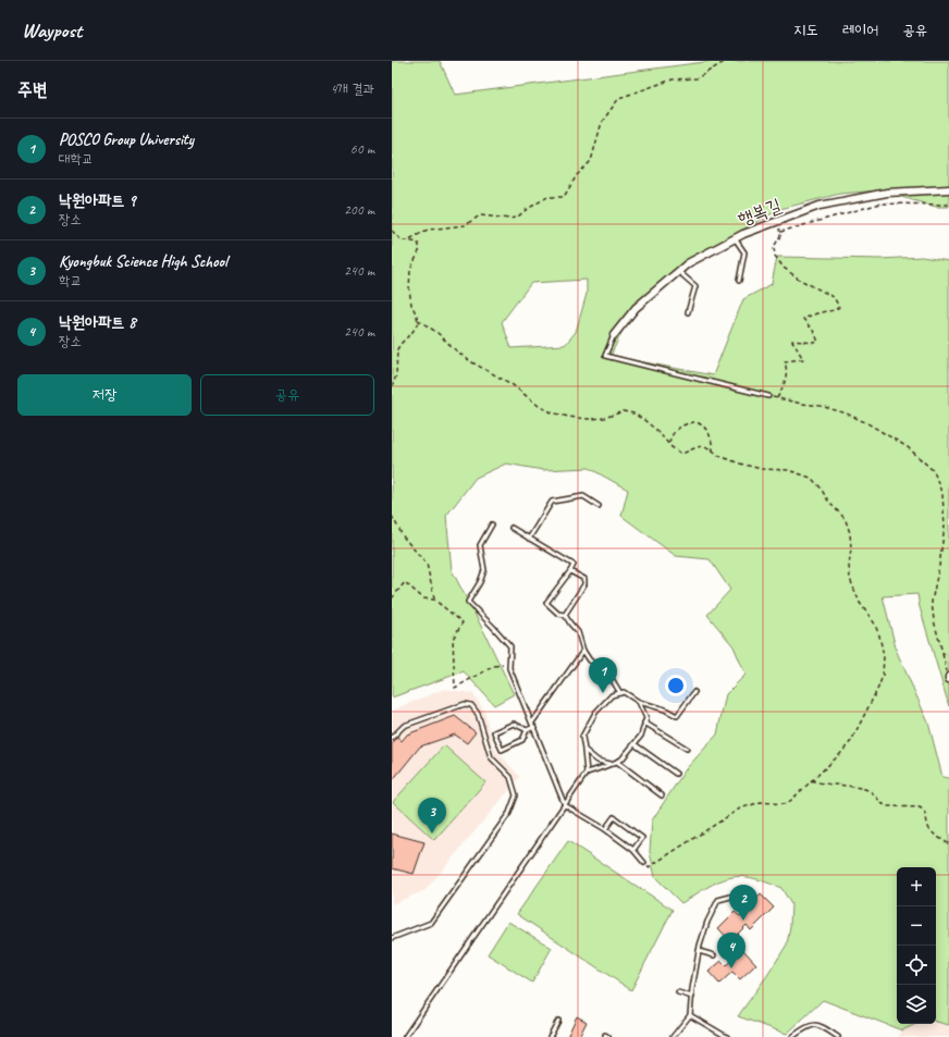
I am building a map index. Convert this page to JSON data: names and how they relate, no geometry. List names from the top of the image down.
{
  "streets": {
    "street": ["행복길"]
  },
  "page": {
    "header": "Waypost",
    "nav": ["지도", "레이어", "공유"],
    "heading": ["주변", "4개 결과"],
    "list": [
      {
        "mark": "1",
        "name": "POSCO Group University",
        "note": "대학교",
        "value": "60 m"
      },
      {
        "mark": "2",
        "name": "낙원아파트 9",
        "note": "장소",
        "value": "200 m"
      },
      {
        "mark": "3",
        "name": "Kyongbuk Science High School",
        "note": "학교",
        "value": "240 m"
      },
      {
        "mark": "4",
        "name": "낙원아파트 8",
        "note": "장소",
        "value": "240 m"
      }
    ],
    "buttons": ["저장", "공유"],
    "pins": [
      "1",
      "3",
      "2",
      "4"
    ],
    "map_buttons": ["+", "−"]
  }
}
